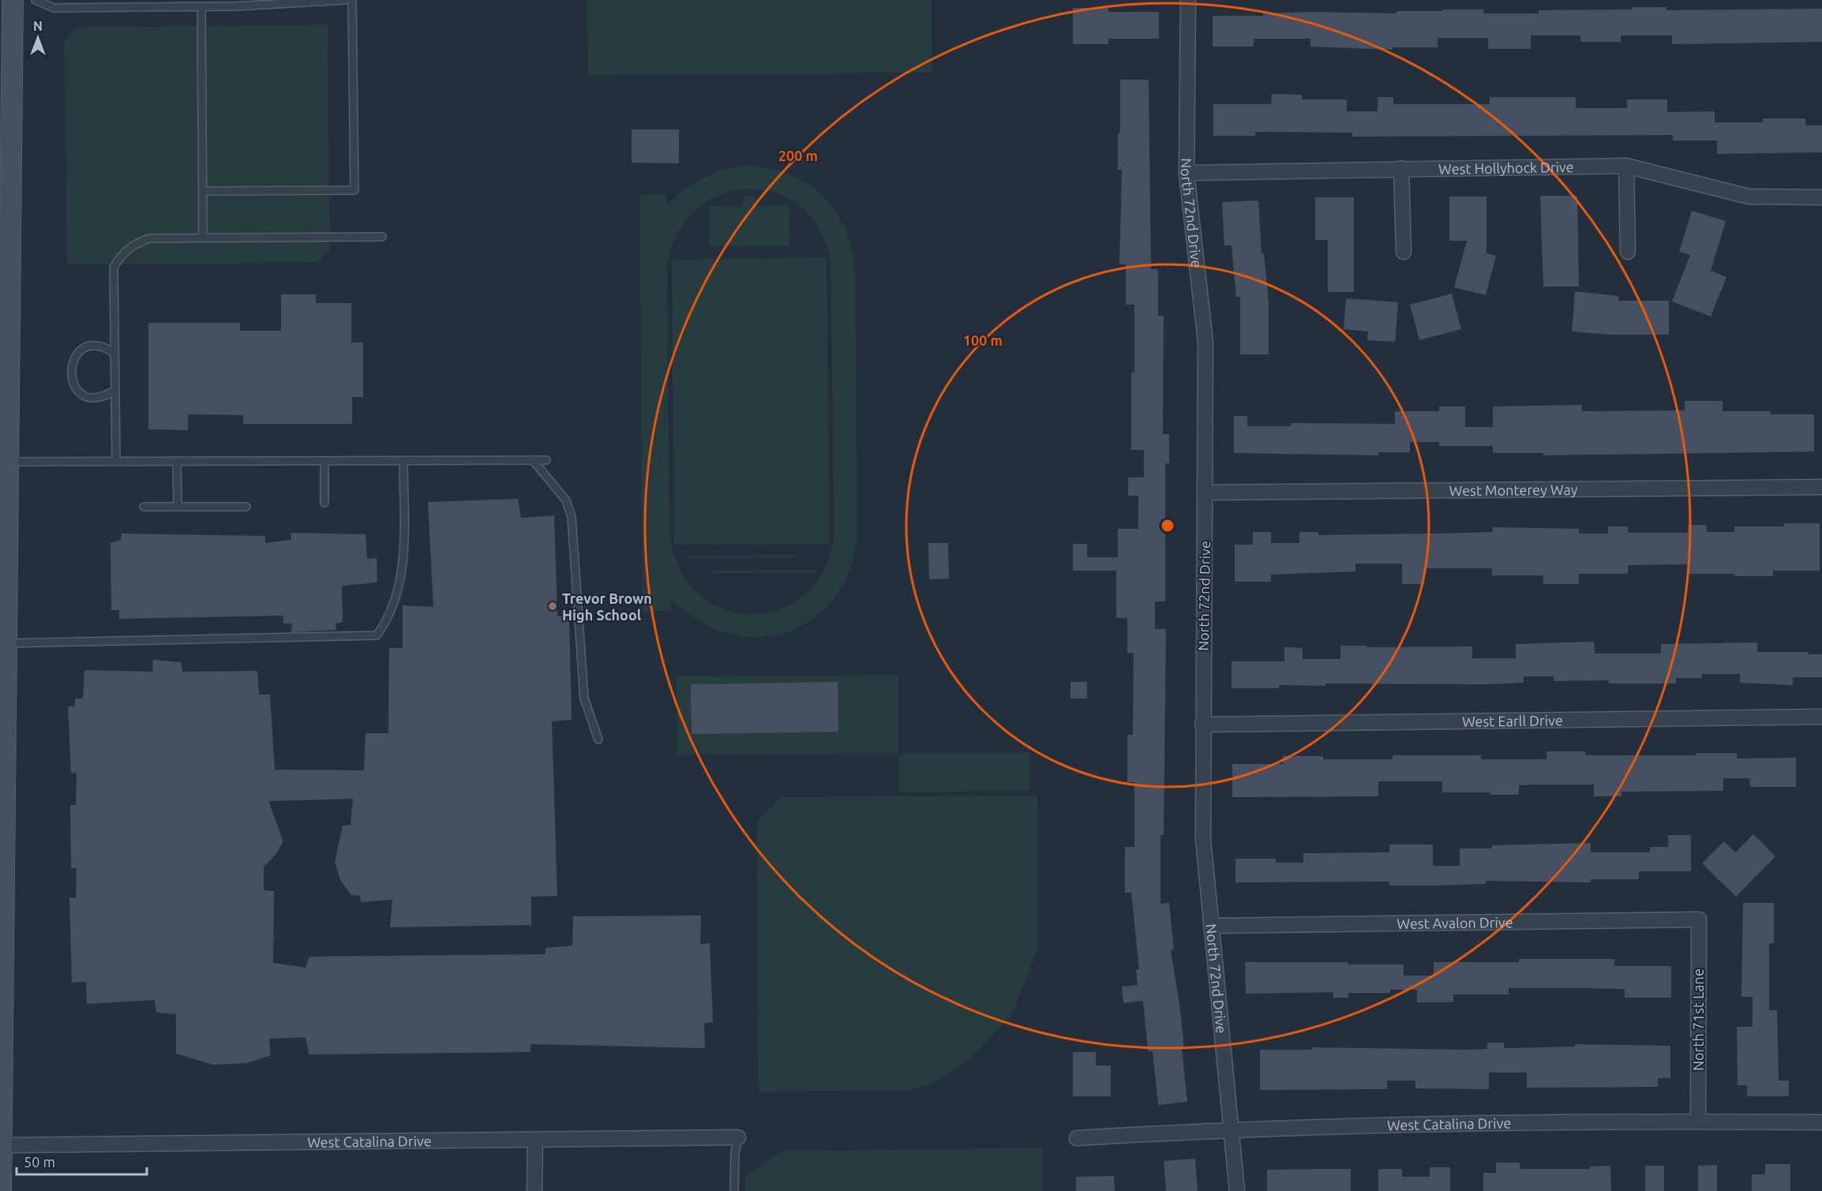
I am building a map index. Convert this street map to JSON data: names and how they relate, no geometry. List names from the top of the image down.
{
  "streets": {
    "street": [
      "West Hollyhock Drive",
      "North 72nd Drive",
      "West Monterey Way",
      "West Earll Drive",
      "West Avalon Drive",
      "North 71st Lane",
      "West Catalina Drive"
    ]
  },
  "crossings": [
    ["West Hollyhock Drive", "North 72nd Drive"],
    ["North 72nd Drive", "West Monterey Way"],
    ["North 72nd Drive", "West Earll Drive"],
    ["North 72nd Drive", "West Avalon Drive"],
    ["North 72nd Drive", "West Catalina Drive"],
    ["West Avalon Drive", "North 71st Lane"],
    ["North 71st Lane", "West Catalina Drive"]
  ],
  "places": ["Trevor Brown High School"],
  "scale_bar": "50 m",
  "north": "top",
  "rings": ["200 m", "100 m"]
}
